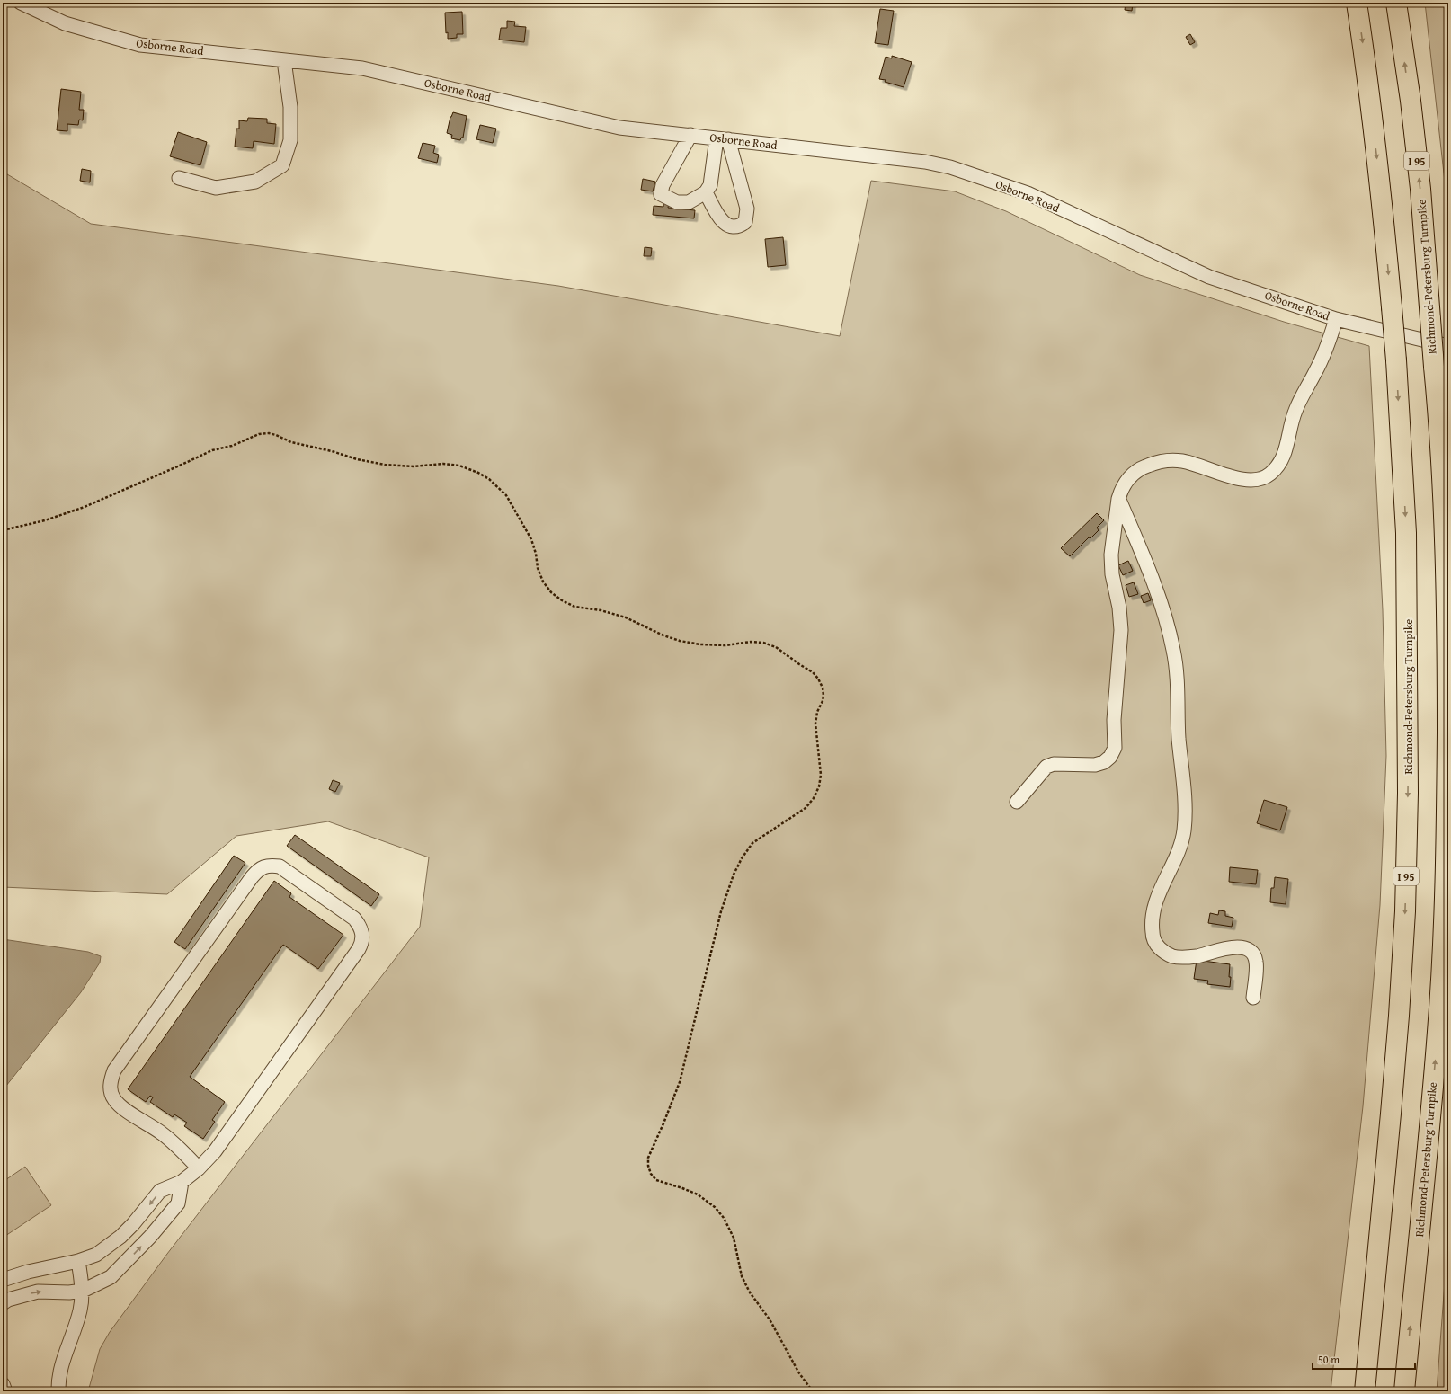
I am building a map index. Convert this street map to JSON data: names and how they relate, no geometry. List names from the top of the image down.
{
  "streets": {
    "highway": ["I 95", "Richmond-Petersburg Turnpike"],
    "street": ["Osborne Road"]
  },
  "scale_bar": "50 m"
}
